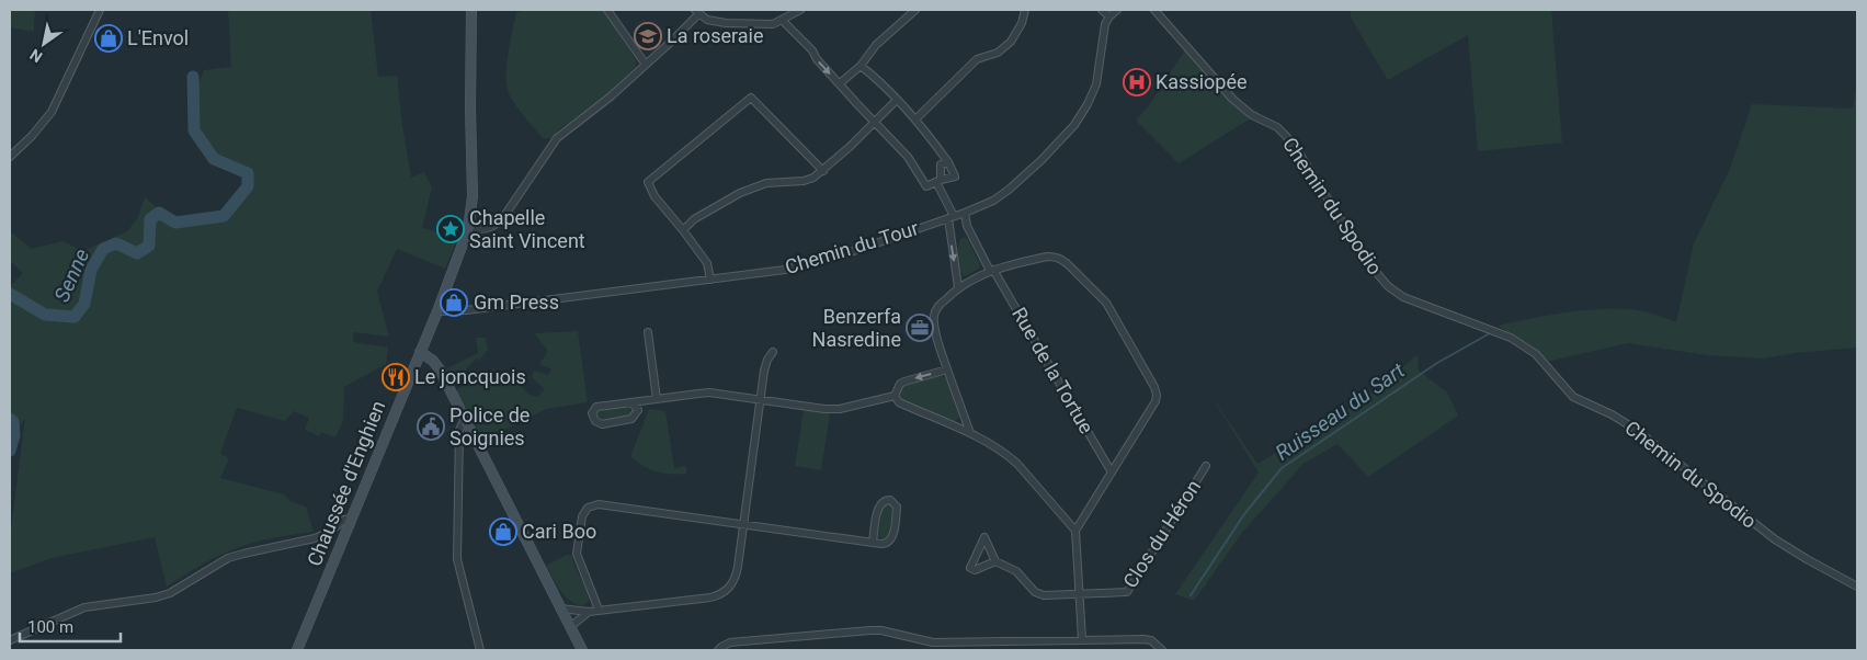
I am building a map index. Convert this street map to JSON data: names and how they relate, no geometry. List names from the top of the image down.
{
  "streets": {
    "main road": ["Chaussée d'Enghien"],
    "street": [
      "Chemin du Spodio",
      "Chemin du Tour",
      "Rue de la Tortue",
      "Clos du Héron"
    ]
  },
  "crossings": [
    ["Chemin du Tour", "Rue de la Tortue"],
    ["Chemin du Tour", "Chaussée d'Enghien"]
  ],
  "water": ["Senne", "Ruisseau du Sart"],
  "places": {
    "school or university": ["La roseraie"],
    "shop": ["L'Envol", "Gm Press", "Cari Boo"],
    "hospital": ["Kassiopée"],
    "place": ["Chapelle Saint Vincent"],
    "office": ["Benzerfa Nasredine"],
    "restaurant": ["Le joncquois"],
    "public building": ["Police de Soignies"]
  },
  "scale_bar": "100 m",
  "north": "bottom left"
}
